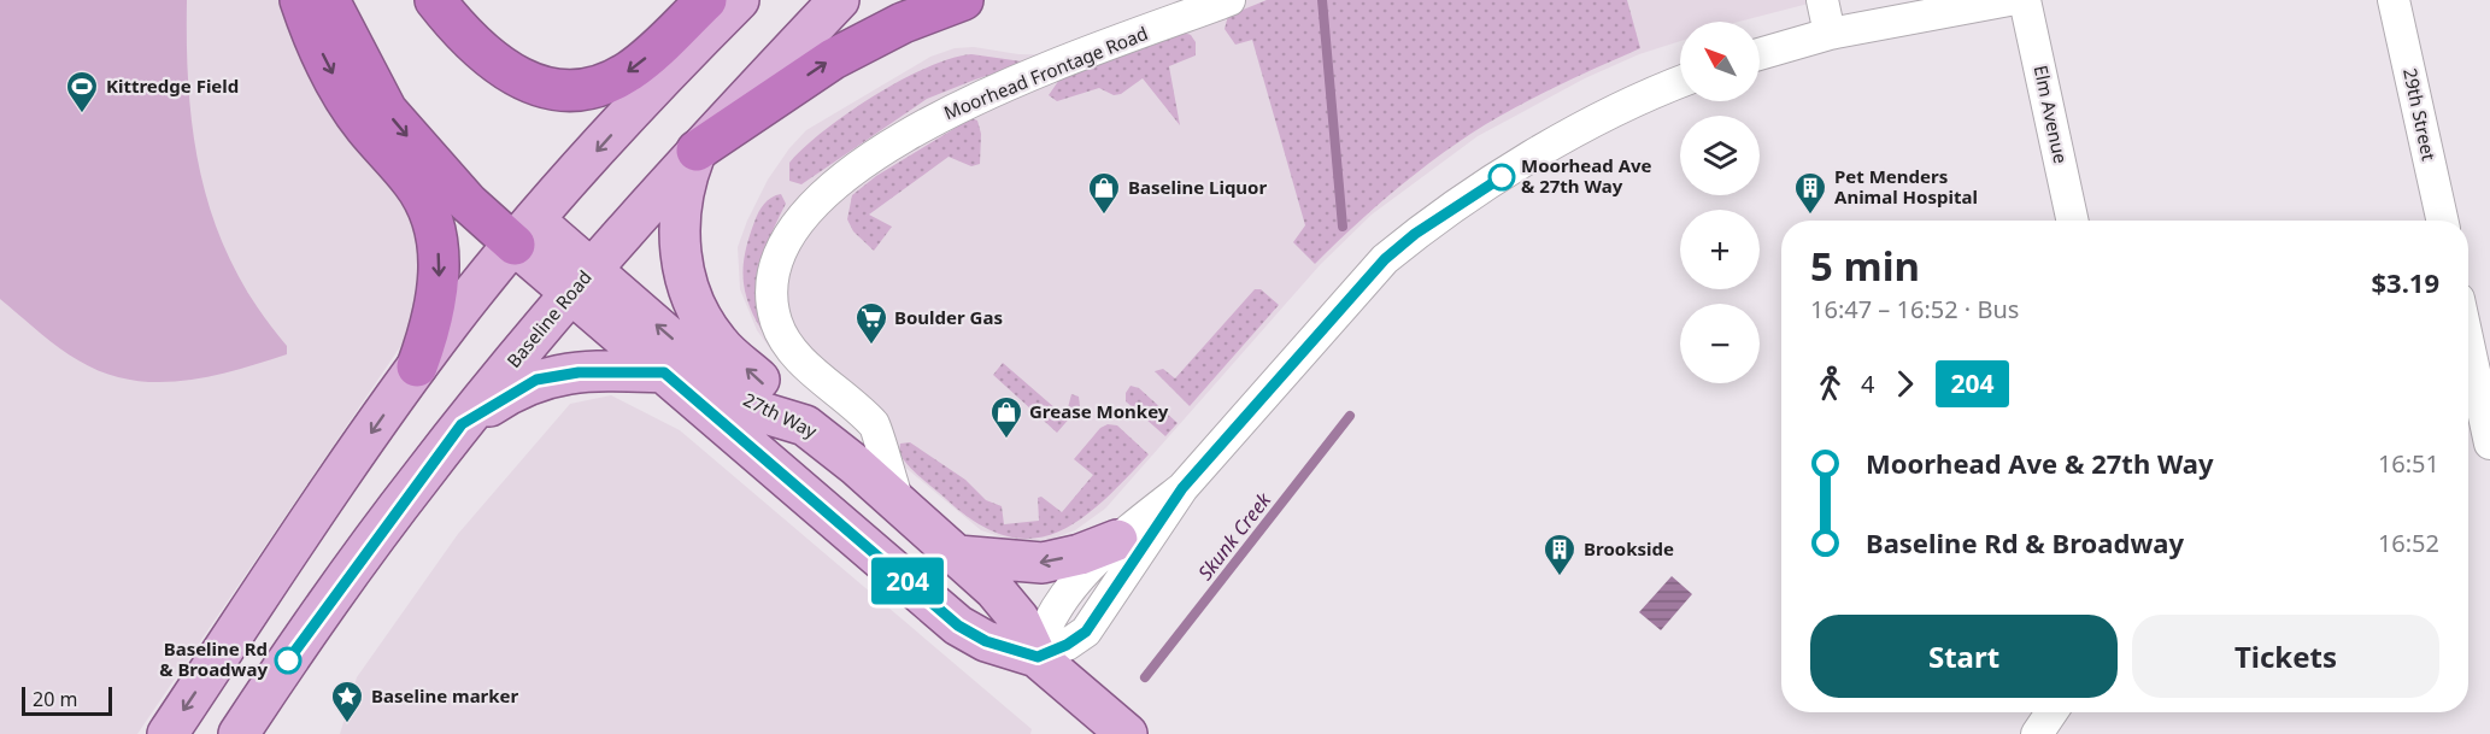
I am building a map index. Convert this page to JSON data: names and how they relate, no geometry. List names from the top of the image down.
{
  "streets": {
    "main road": ["Baseline Road", "27th Way"],
    "street": ["Moorhead Frontage Road", "Elm Avenue", "29th Street"]
  },
  "crossings": [
    ["Baseline Road", "27th Way"]
  ],
  "water": ["Skunk Creek"],
  "places": {
    "sports": ["Kittredge Field"],
    "other": ["Moorhead Ave & 27th Way", "Baseline Rd & Broadway"],
    "shop": ["Baseline Liquor", "Grease Monkey"],
    "building": ["Pet Menders Animal Hospital", "Brookside"],
    "supermarket": ["Boulder Gas"],
    "place": ["Baseline marker"]
  },
  "lines": ["bus line 204"],
  "scale_bar": "20 m",
  "north": "top left",
  "page": {
    "on_map": "204",
    "map_buttons": ["+", "−"],
    "heading": ["5 min", "16:47 – 16:52 · Bus", "$3.19"],
    "legs": ["4", "204"],
    "list": [
      {
        "name": "Moorhead Ave & 27th Way",
        "value": "16:51"
      },
      {
        "name": "Baseline Rd & Broadway",
        "value": "16:52"
      }
    ],
    "buttons": ["Start", "Tickets"],
    "scale": "20 m"
  }
}
